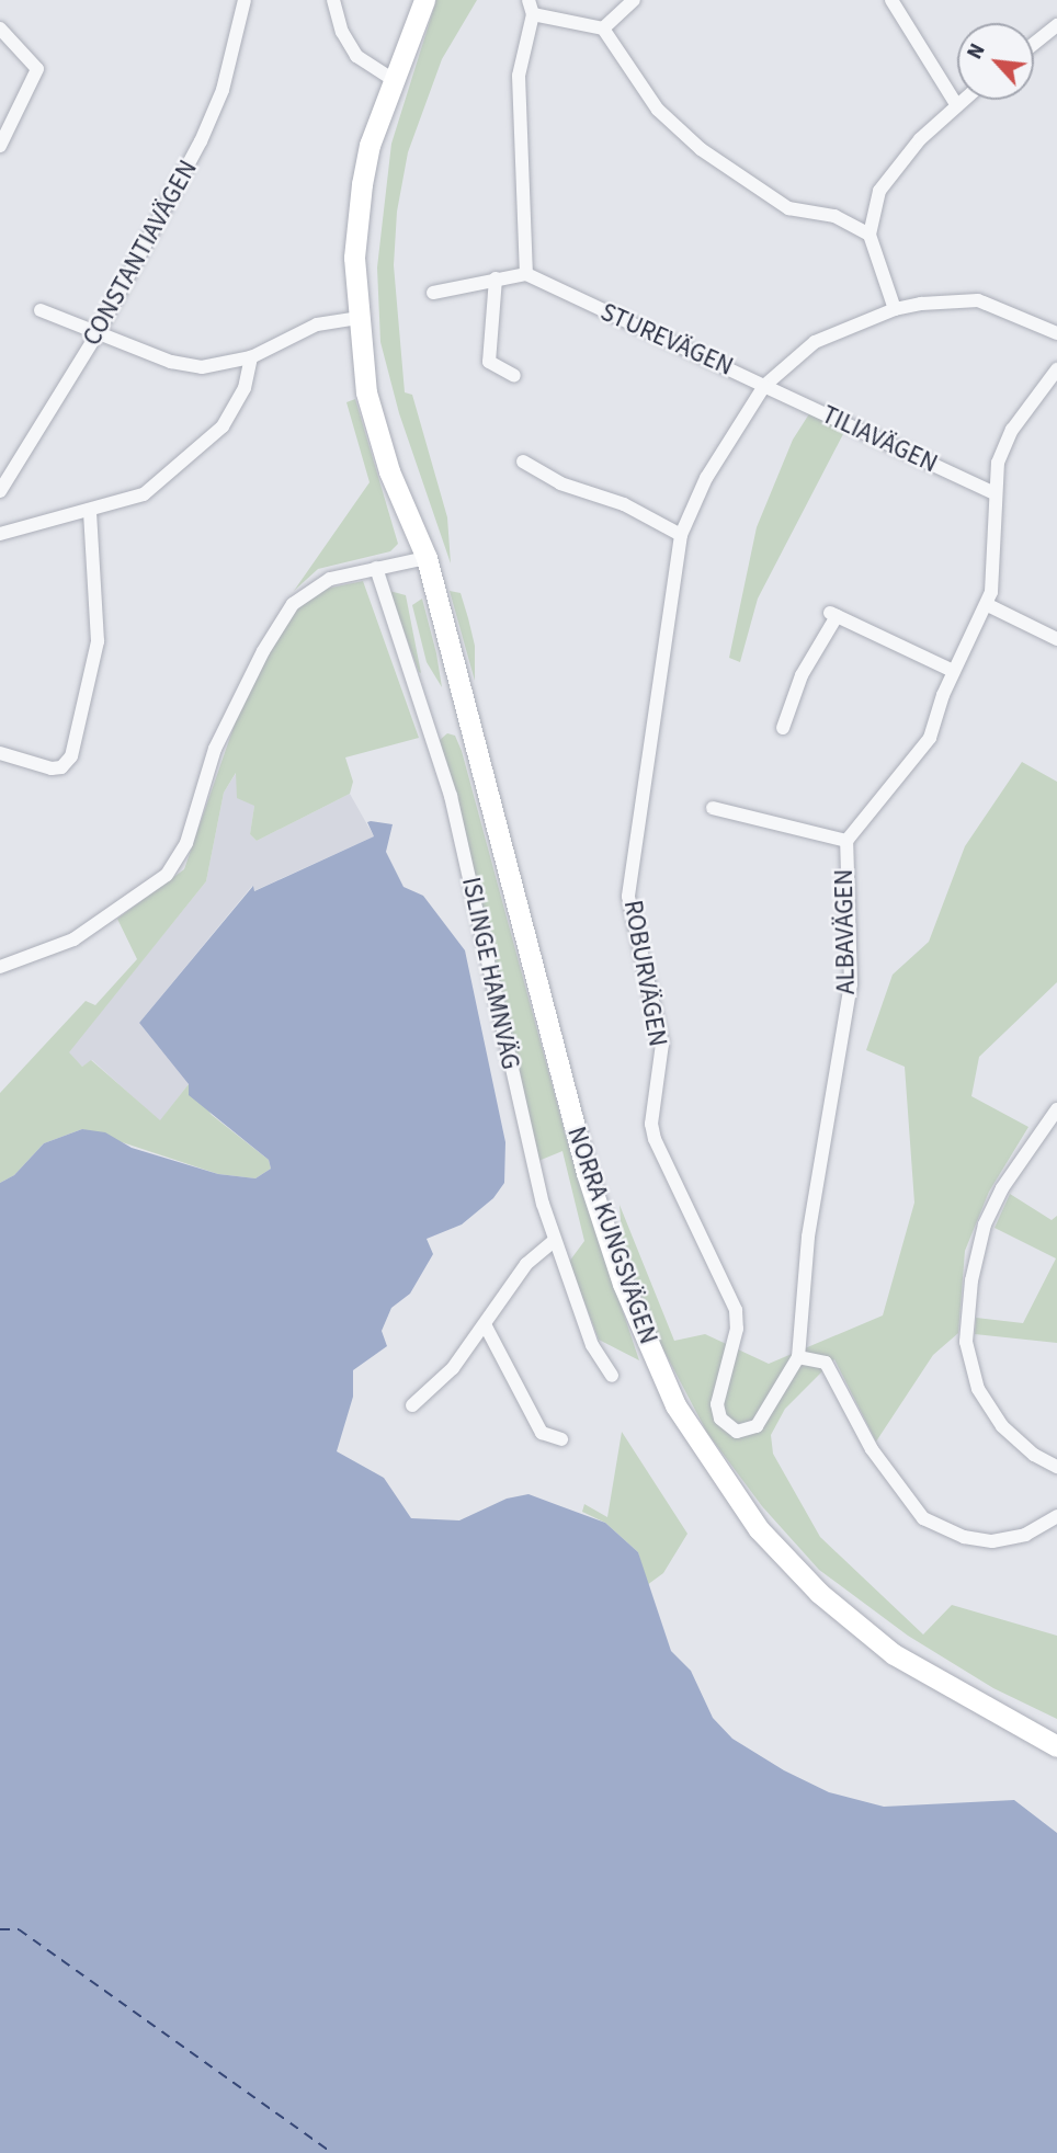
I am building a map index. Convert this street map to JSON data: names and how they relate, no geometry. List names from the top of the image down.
{
  "streets": {
    "main road": ["NORRA KUNGSVÄGEN"],
    "street": [
      "CONSTANTIAVÄGEN",
      "STUREVÄGEN",
      "TILIAVÄGEN",
      "ALBAVÄGEN",
      "ISLINGE HAMNVÄG",
      "ROBURVÄGEN"
    ]
  },
  "crossings": [
    ["STUREVÄGEN", "TILIAVÄGEN"],
    ["STUREVÄGEN", "ROBURVÄGEN"],
    ["TILIAVÄGEN", "ALBAVÄGEN"],
    ["TILIAVÄGEN", "ROBURVÄGEN"],
    ["ALBAVÄGEN", "ROBURVÄGEN"]
  ],
  "north": "top left"
}
